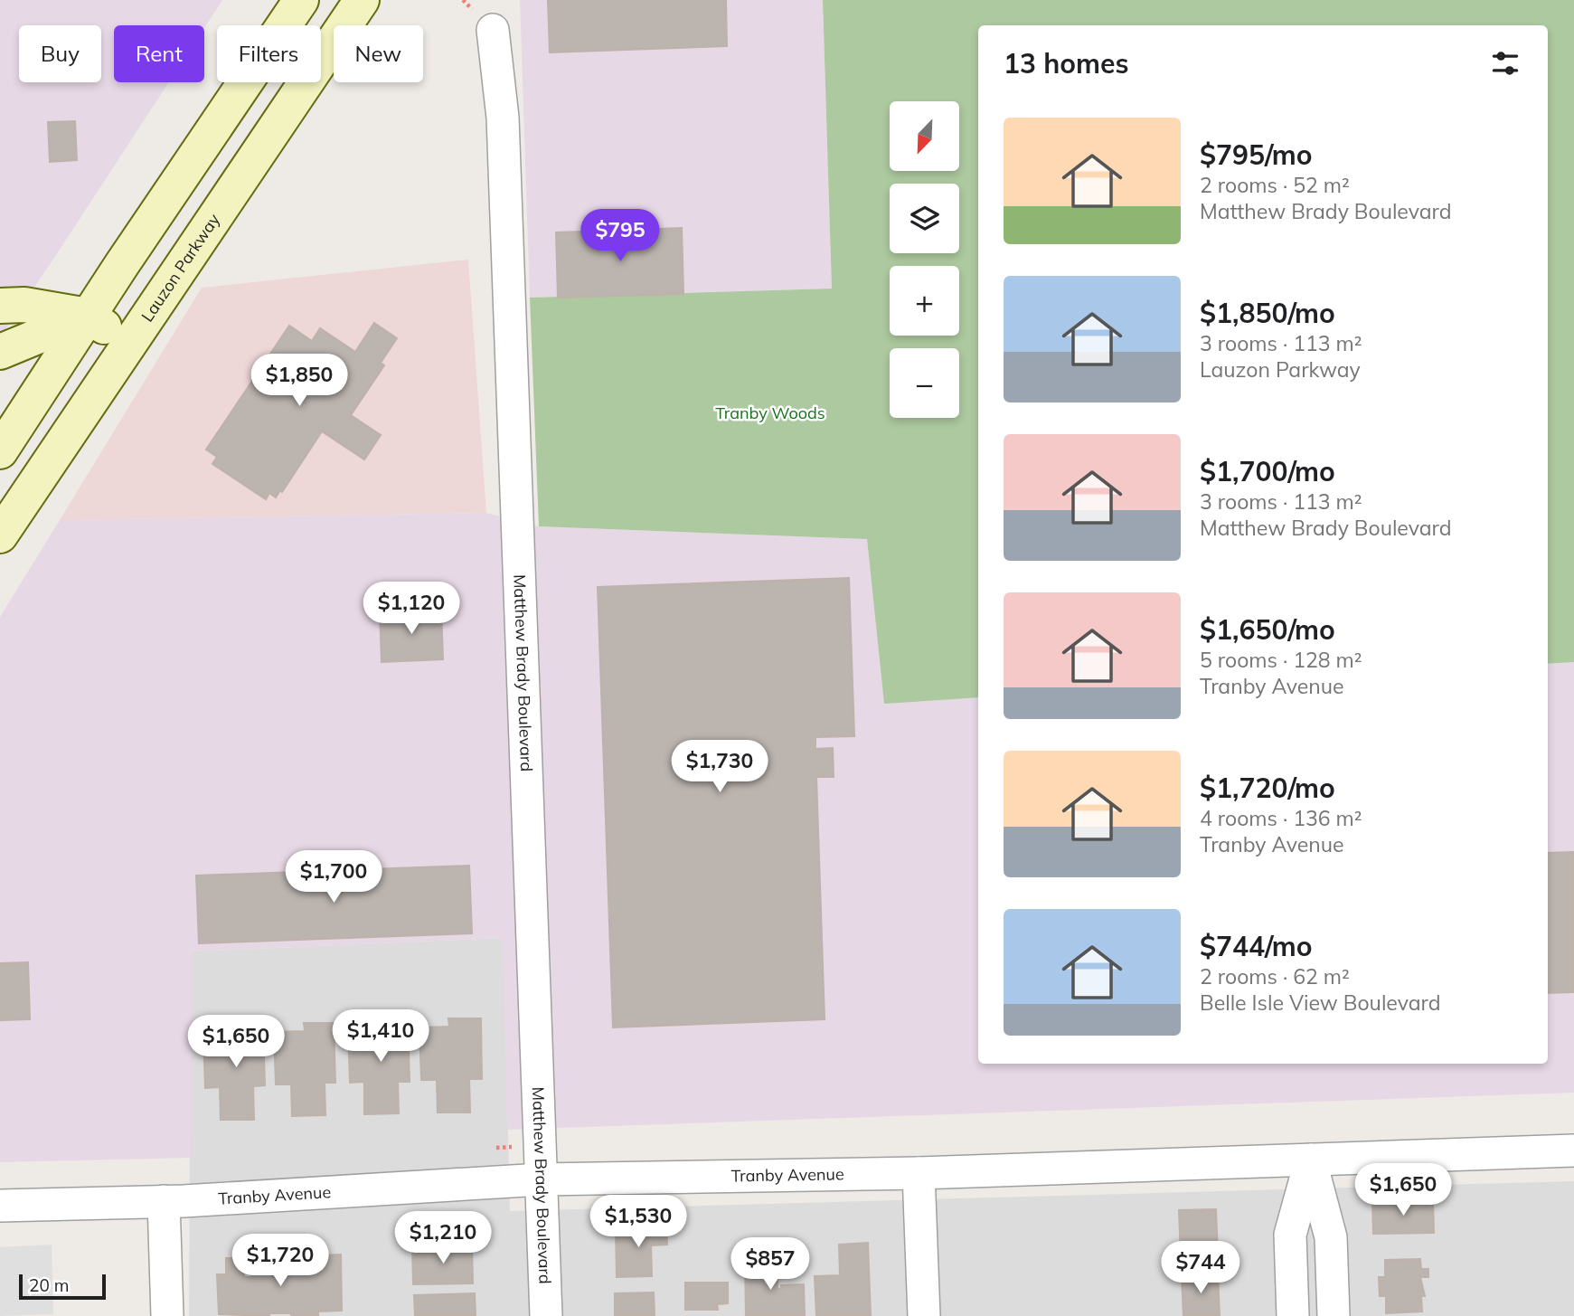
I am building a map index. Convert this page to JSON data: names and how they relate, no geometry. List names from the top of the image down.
{
  "streets": {
    "main road": ["Lauzon Parkway"],
    "street": ["Matthew Brady Boulevard", "Tranby Avenue"]
  },
  "crossings": [
    ["Matthew Brady Boulevard", "Tranby Avenue"]
  ],
  "parks": ["Tranby Woods"],
  "scale_bar": "20 m",
  "north": "bottom left",
  "page": {
    "chip": [
      "Buy",
      "Rent",
      "Filters",
      "New"
    ],
    "heading": "13 homes",
    "map_buttons": ["+", "−"],
    "list": [
      {
        "name": "$795/mo",
        "note": "2 rooms · 52 m² · Matthew Brady Boulevard"
      },
      {
        "name": "$1,850/mo",
        "note": "3 rooms · 113 m² · Lauzon Parkway"
      },
      {
        "name": "$1,700/mo",
        "note": "3 rooms · 113 m² · Matthew Brady Boulevard"
      },
      {
        "name": "$1,650/mo",
        "note": "5 rooms · 128 m² · Tranby Avenue"
      },
      {
        "name": "$1,720/mo",
        "note": "4 rooms · 136 m² · Tranby Avenue"
      },
      {
        "name": "$744/mo",
        "note": "2 rooms · 62 m² · Belle Isle View Boulevard"
      }
    ],
    "price": [
      "$795",
      "$1,850",
      "$1,120",
      "$1,730",
      "$1,700",
      "$1,410",
      "$1,650",
      "$1,650",
      "$1,530",
      "$1,210",
      "$1,720",
      "$857",
      "$744"
    ],
    "scale": "20 m"
  }
}
